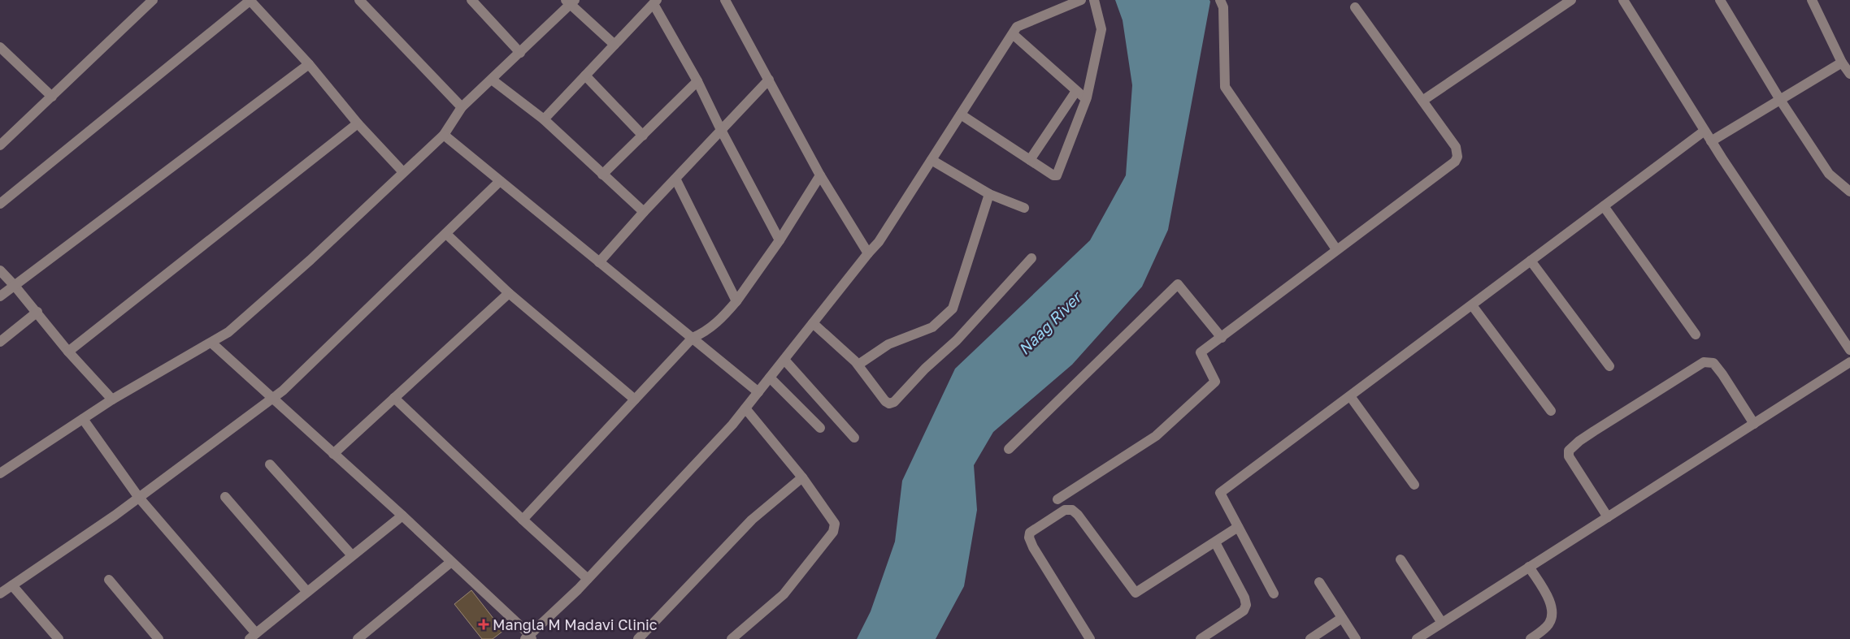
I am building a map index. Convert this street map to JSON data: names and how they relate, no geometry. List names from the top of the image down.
{
  "water": ["Naag River"],
  "places": {
    "health": ["Mangla M Madavi Clinic"]
  }
}
